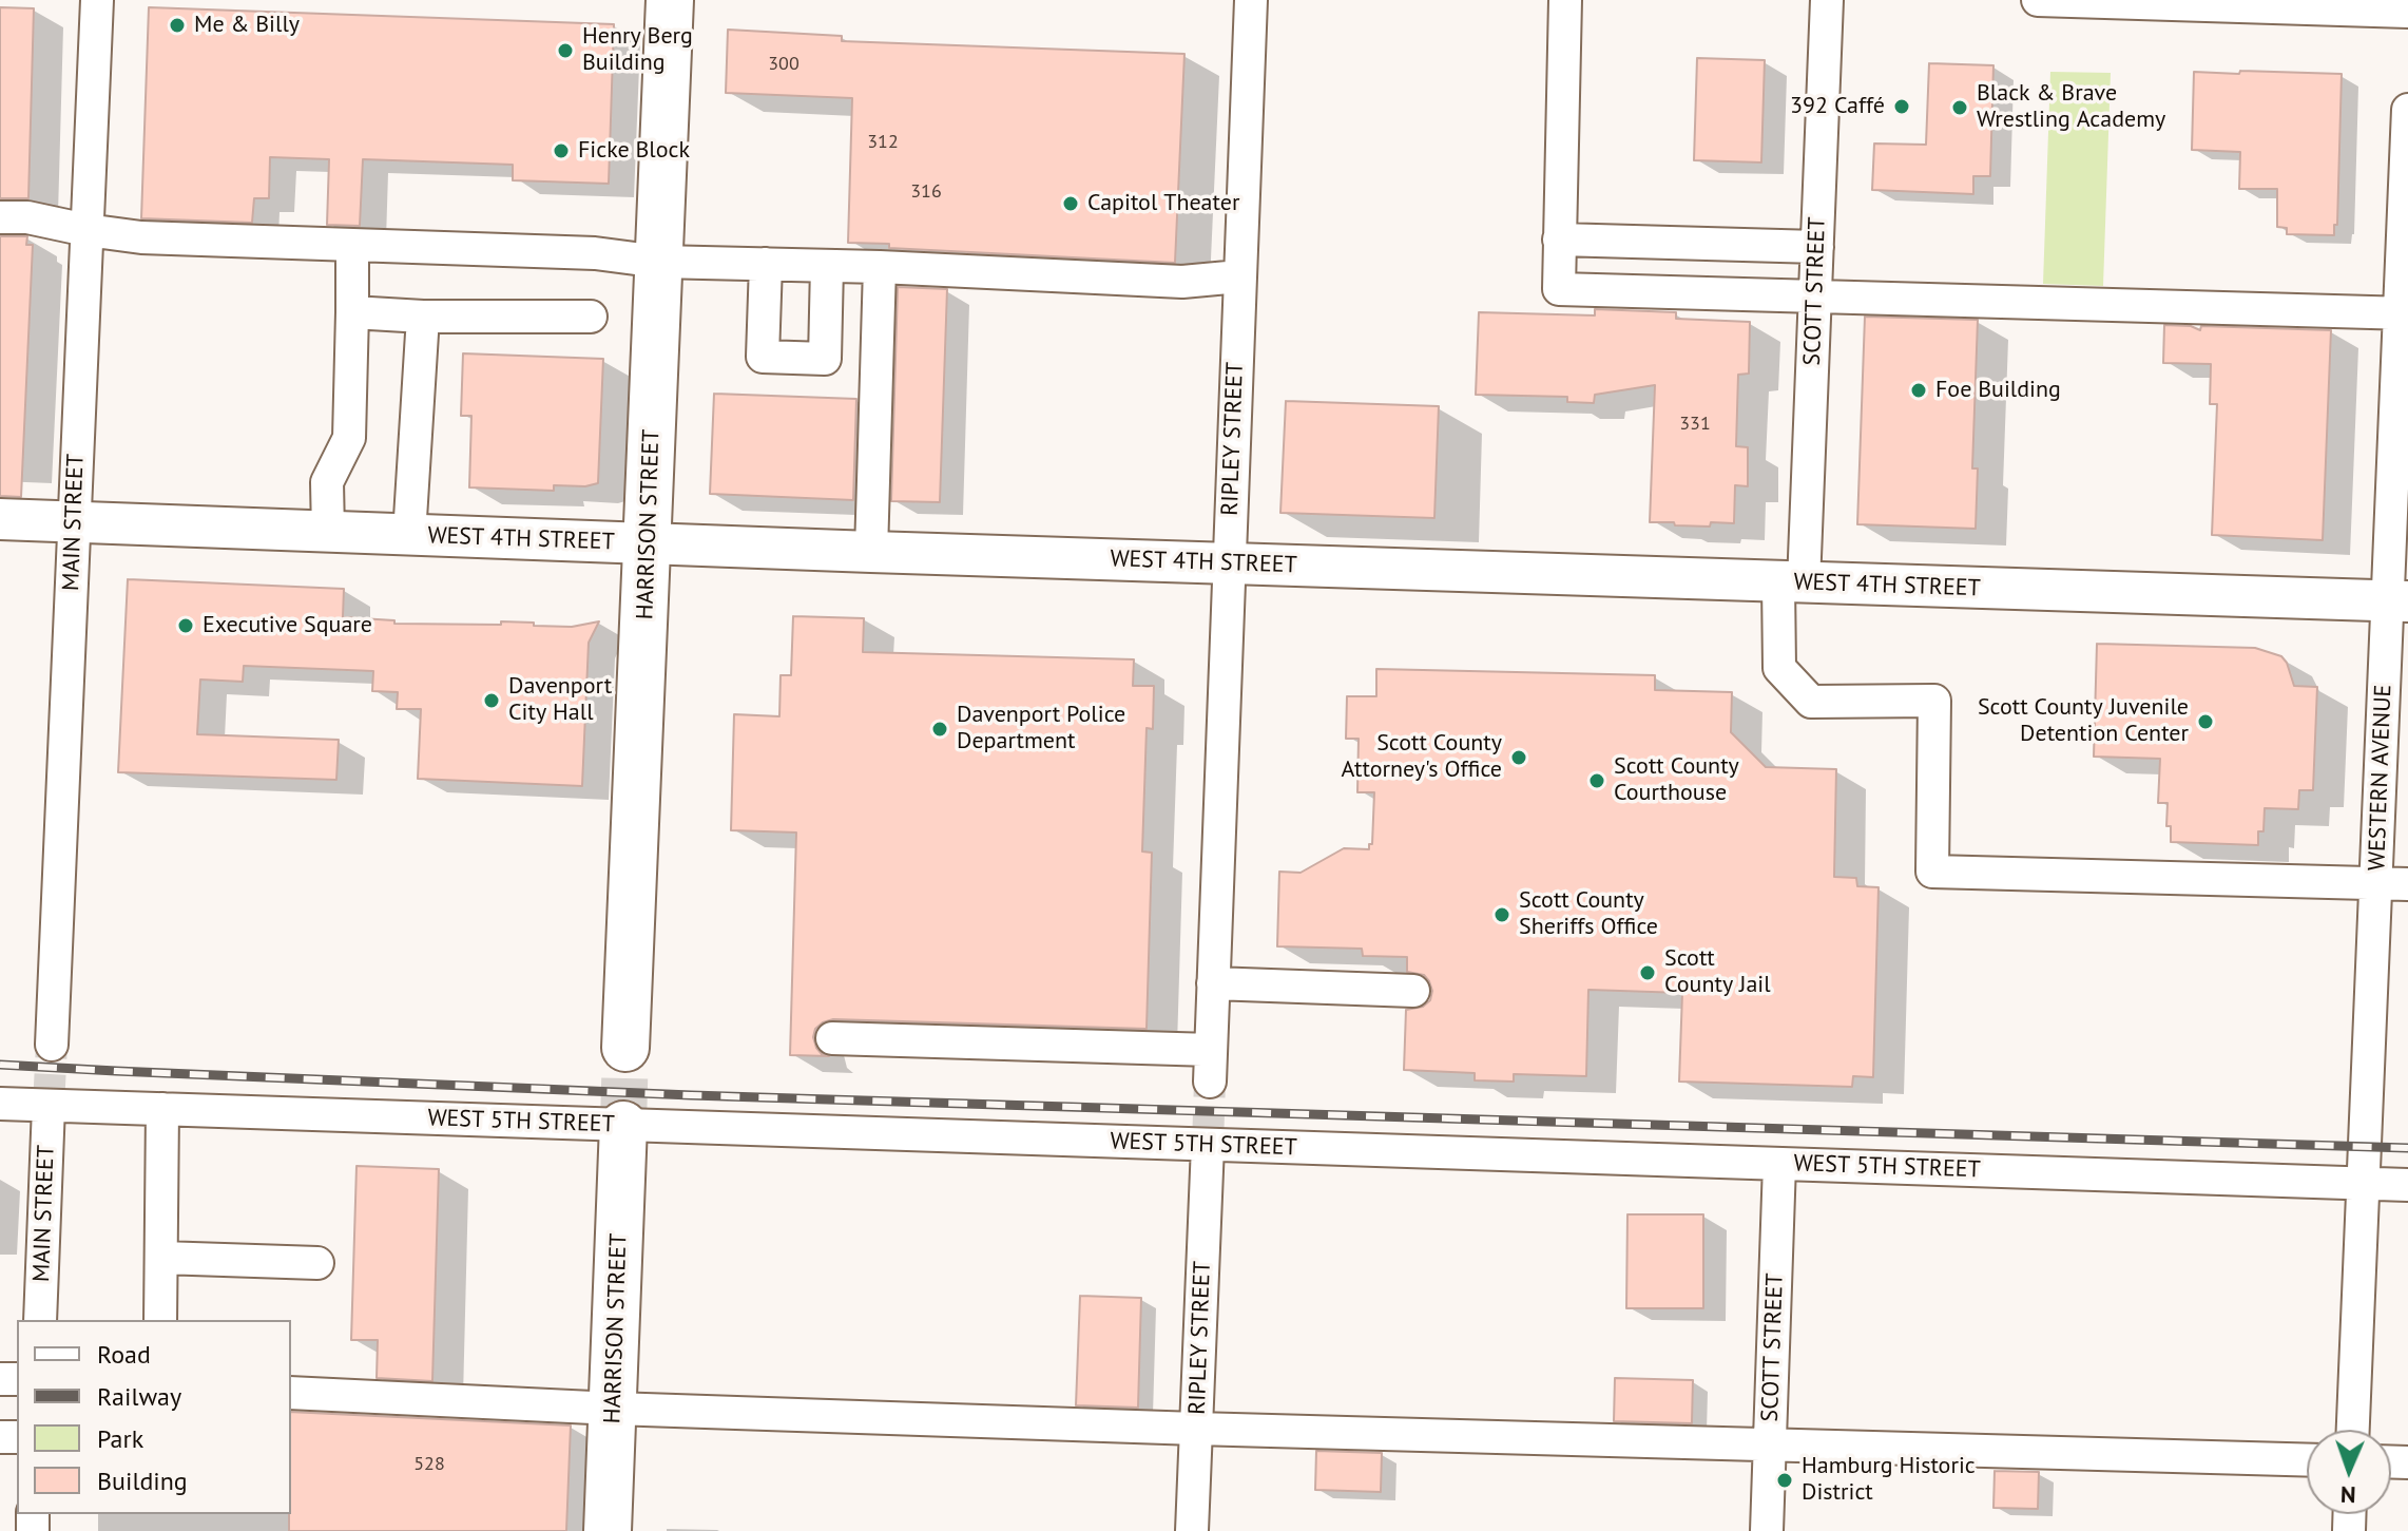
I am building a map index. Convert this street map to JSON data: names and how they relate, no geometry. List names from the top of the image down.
{
  "streets": {
    "highway": ["HARRISON STREET"],
    "main road": ["WEST 4TH STREET"],
    "street": [
      "SCOTT STREET",
      "RIPLEY STREET",
      "MAIN STREET",
      "WESTERN AVENUE",
      "WEST 5TH STREET"
    ]
  },
  "crossings": [
    ["SCOTT STREET", "WEST 4TH STREET"],
    ["SCOTT STREET", "WESTERN AVENUE"],
    ["SCOTT STREET", "WEST 5TH STREET"],
    ["RIPLEY STREET", "WEST 4TH STREET"],
    ["RIPLEY STREET", "WEST 5TH STREET"],
    ["MAIN STREET", "WEST 4TH STREET"],
    ["MAIN STREET", "WEST 5TH STREET"],
    ["HARRISON STREET", "WEST 4TH STREET"],
    ["HARRISON STREET", "WEST 5TH STREET"],
    ["WEST 4TH STREET", "WESTERN AVENUE"],
    ["WESTERN AVENUE", "WEST 5TH STREET"]
  ],
  "places": [
    "Me & Billy",
    "Henry Berg Building",
    "392 Caffé",
    "Black & Brave Wrestling Academy",
    "Ficke Block",
    "Capitol Theater",
    "Foe Building",
    "Executive Square",
    "Davenport City Hall",
    "Scott County Juvenile Detention Center",
    "Davenport Police Department",
    "Scott County Attorney's Office",
    "Scott County Courthouse",
    "Scott County Sheriffs Office",
    "Scott County Jail",
    "Hamburg Historic District"
  ],
  "house_numbers": [
    "300",
    "312",
    "316",
    "331",
    "528"
  ],
  "legend": [
    "Road",
    "Railway",
    "Park",
    "Building"
  ],
  "north": "bottom"
}
